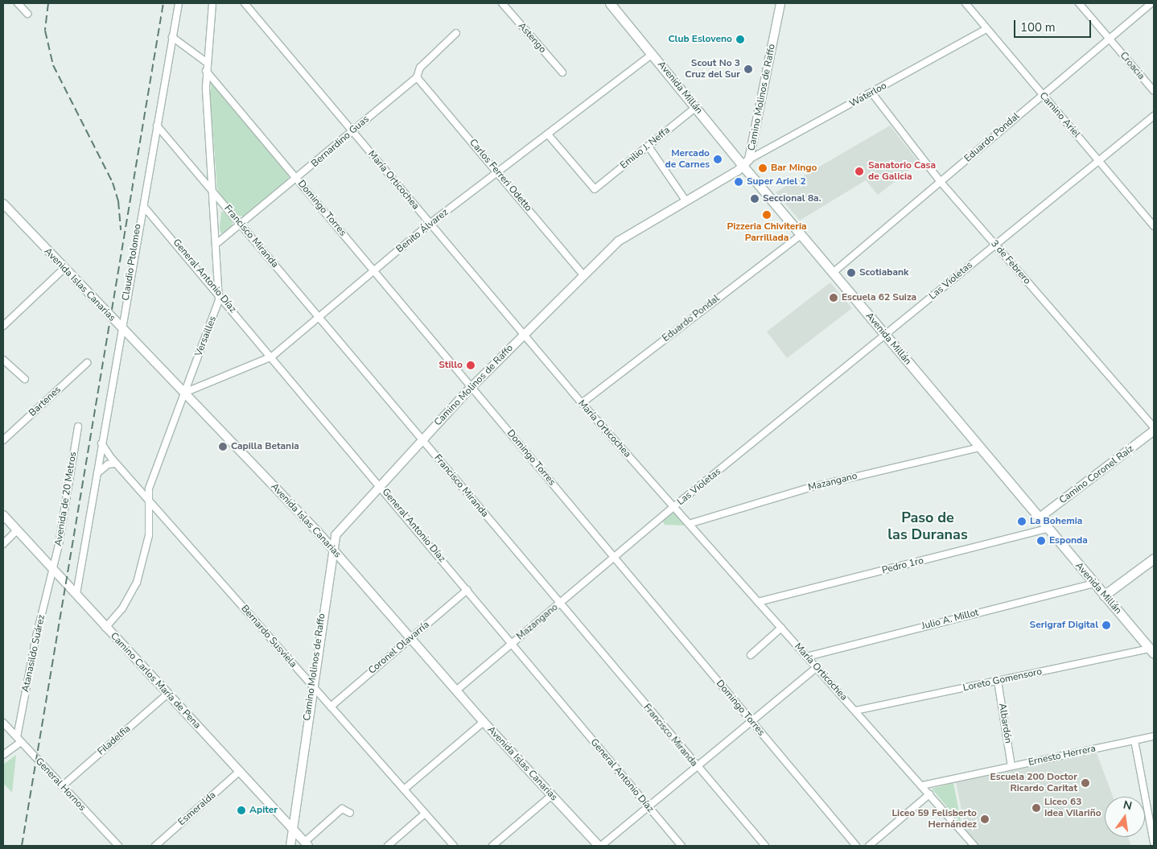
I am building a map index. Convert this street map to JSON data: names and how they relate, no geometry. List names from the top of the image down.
{
  "streets": {
    "main road": ["Avenida Millán"],
    "street": [
      "Astengo",
      "Croacia",
      "Waterloo",
      "Camino Molinos de Raffo",
      "Camino Ariel",
      "Eduardo Pondal",
      "Bernardino Guas",
      "Emilio J. Neffa",
      "Carlos Ferreri Odetto",
      "María Orticochea",
      "Domingo Torres",
      "Benito Álvarez",
      "Francisco Miranda",
      "Claudio Ptolomeo",
      "3 de Febrero",
      "General Antonio Díaz",
      "Las Violetas",
      "Avenida Islas Canarias",
      "Versailles",
      "Bartenes",
      "Camino Coronel Raíz",
      "Mazangano",
      "Avenida de 20 Metros",
      "Pedro 1ro",
      "Julio A. Millot",
      "Bernardo Susviela",
      "Coronel Olavarría",
      "Atanasildo Suárez",
      "Loreto Gomensoro",
      "Camino Carlos María de Pena",
      "Albardón",
      "Filadelfia",
      "Ernesto Herrera",
      "General Hornos",
      "Esmeralda"
    ]
  },
  "crossings": [
    ["Croacia", "Eduardo Pondal"],
    ["Avenida Millán", "Waterloo"],
    ["Avenida Millán", "Camino Molinos de Raffo"],
    ["Avenida Millán", "Eduardo Pondal"],
    ["Avenida Millán", "Emilio J. Neffa"],
    ["Avenida Millán", "Benito Álvarez"],
    ["Avenida Millán", "Las Violetas"],
    ["Avenida Millán", "Camino Coronel Raíz"],
    ["Avenida Millán", "Mazangano"],
    ["Avenida Millán", "Pedro 1ro"],
    ["Avenida Millán", "Julio A. Millot"],
    ["Avenida Millán", "Loreto Gomensoro"],
    ["Waterloo", "Camino Molinos de Raffo"],
    ["Waterloo", "Camino Ariel"],
    ["Waterloo", "3 de Febrero"],
    ["Camino Molinos de Raffo", "Carlos Ferreri Odetto"],
    ["Camino Molinos de Raffo", "María Orticochea"],
    ["Camino Molinos de Raffo", "Domingo Torres"],
    ["Camino Molinos de Raffo", "Francisco Miranda"],
    ["Camino Molinos de Raffo", "General Antonio Díaz"],
    ["Camino Molinos de Raffo", "Avenida Islas Canarias"],
    ["Camino Molinos de Raffo", "Bernardo Susviela"],
    ["Camino Molinos de Raffo", "Camino Carlos María de Pena"],
    ["Camino Ariel", "Eduardo Pondal"],
    ["Camino Ariel", "Las Violetas"],
    ["Eduardo Pondal", "María Orticochea"],
    ["Eduardo Pondal", "3 de Febrero"],
    ["Bernardino Guas", "Carlos Ferreri Odetto"],
    ["Bernardino Guas", "María Orticochea"],
    ["Bernardino Guas", "Domingo Torres"],
    ["Bernardino Guas", "Francisco Miranda"],
    ["Bernardino Guas", "Versailles"],
    ["Emilio J. Neffa", "Benito Álvarez"],
    ["Carlos Ferreri Odetto", "Benito Álvarez"],
    ["María Orticochea", "Benito Álvarez"],
    ["María Orticochea", "Las Violetas"],
    ["María Orticochea", "Mazangano"],
    ["María Orticochea", "Pedro 1ro"],
    ["María Orticochea", "Julio A. Millot"],
    ["María Orticochea", "Loreto Gomensoro"],
    ["María Orticochea", "Ernesto Herrera"],
    ["Domingo Torres", "Benito Álvarez"],
    ["Domingo Torres", "Versailles"],
    ["Domingo Torres", "Mazangano"],
    ["Benito Álvarez", "Francisco Miranda"],
    ["Benito Álvarez", "General Antonio Díaz"],
    ["Benito Álvarez", "Avenida Islas Canarias"],
    ["Benito Álvarez", "Versailles"],
    ["Francisco Miranda", "Claudio Ptolomeo"],
    ["Francisco Miranda", "Versailles"],
    ["Francisco Miranda", "Mazangano"],
    ["Claudio Ptolomeo", "General Antonio Díaz"],
    ["Claudio Ptolomeo", "Avenida Islas Canarias"],
    ["Claudio Ptolomeo", "Bernardo Susviela"],
    ["Claudio Ptolomeo", "Camino Carlos María de Pena"],
    ["3 de Febrero", "Las Violetas"],
    ["General Antonio Díaz", "Versailles"],
    ["General Antonio Díaz", "Mazangano"],
    ["General Antonio Díaz", "Coronel Olavarría"],
    ["Las Violetas", "Mazangano"],
    ["Avenida Islas Canarias", "Versailles"],
    ["Avenida Islas Canarias", "Mazangano"],
    ["Avenida Islas Canarias", "Coronel Olavarría"],
    ["Versailles", "Bernardo Susviela"],
    ["Versailles", "Camino Carlos María de Pena"],
    ["Avenida de 20 Metros", "Atanasildo Suárez"],
    ["Avenida de 20 Metros", "Camino Carlos María de Pena"],
    ["Bernardo Susviela", "Coronel Olavarría"],
    ["Atanasildo Suárez", "Camino Carlos María de Pena"],
    ["Atanasildo Suárez", "General Hornos"],
    ["Loreto Gomensoro", "Albardón"],
    ["Camino Carlos María de Pena", "Filadelfia"],
    ["Camino Carlos María de Pena", "Esmeralda"],
    ["Albardón", "Ernesto Herrera"],
    ["Filadelfia", "General Hornos"]
  ],
  "districts": ["Paso de las Duranas"],
  "places": [
    "Club Esloveno",
    "Scout No 3 Cruz del Sur",
    "Mercado de Carnes",
    "Bar Mingo",
    "Sanatorio Casa de Galicia",
    "Super Ariel 2",
    "Seccional 8a.",
    "Pizzeria Chiviteria Parrillada",
    "Scotiabank",
    "Escuela 62 Suiza",
    "Stillo",
    "Capilla Betania",
    "La Bohemia",
    "Esponda",
    "Serigraf Digital",
    "Escuela 200 Doctor Ricardo Caritat",
    "Liceo 63 Idea Vilariño",
    "Apiter",
    "Liceo 59 Felisberto Hernández"
  ],
  "scale_bar": "100 m",
  "north": "top"
}
